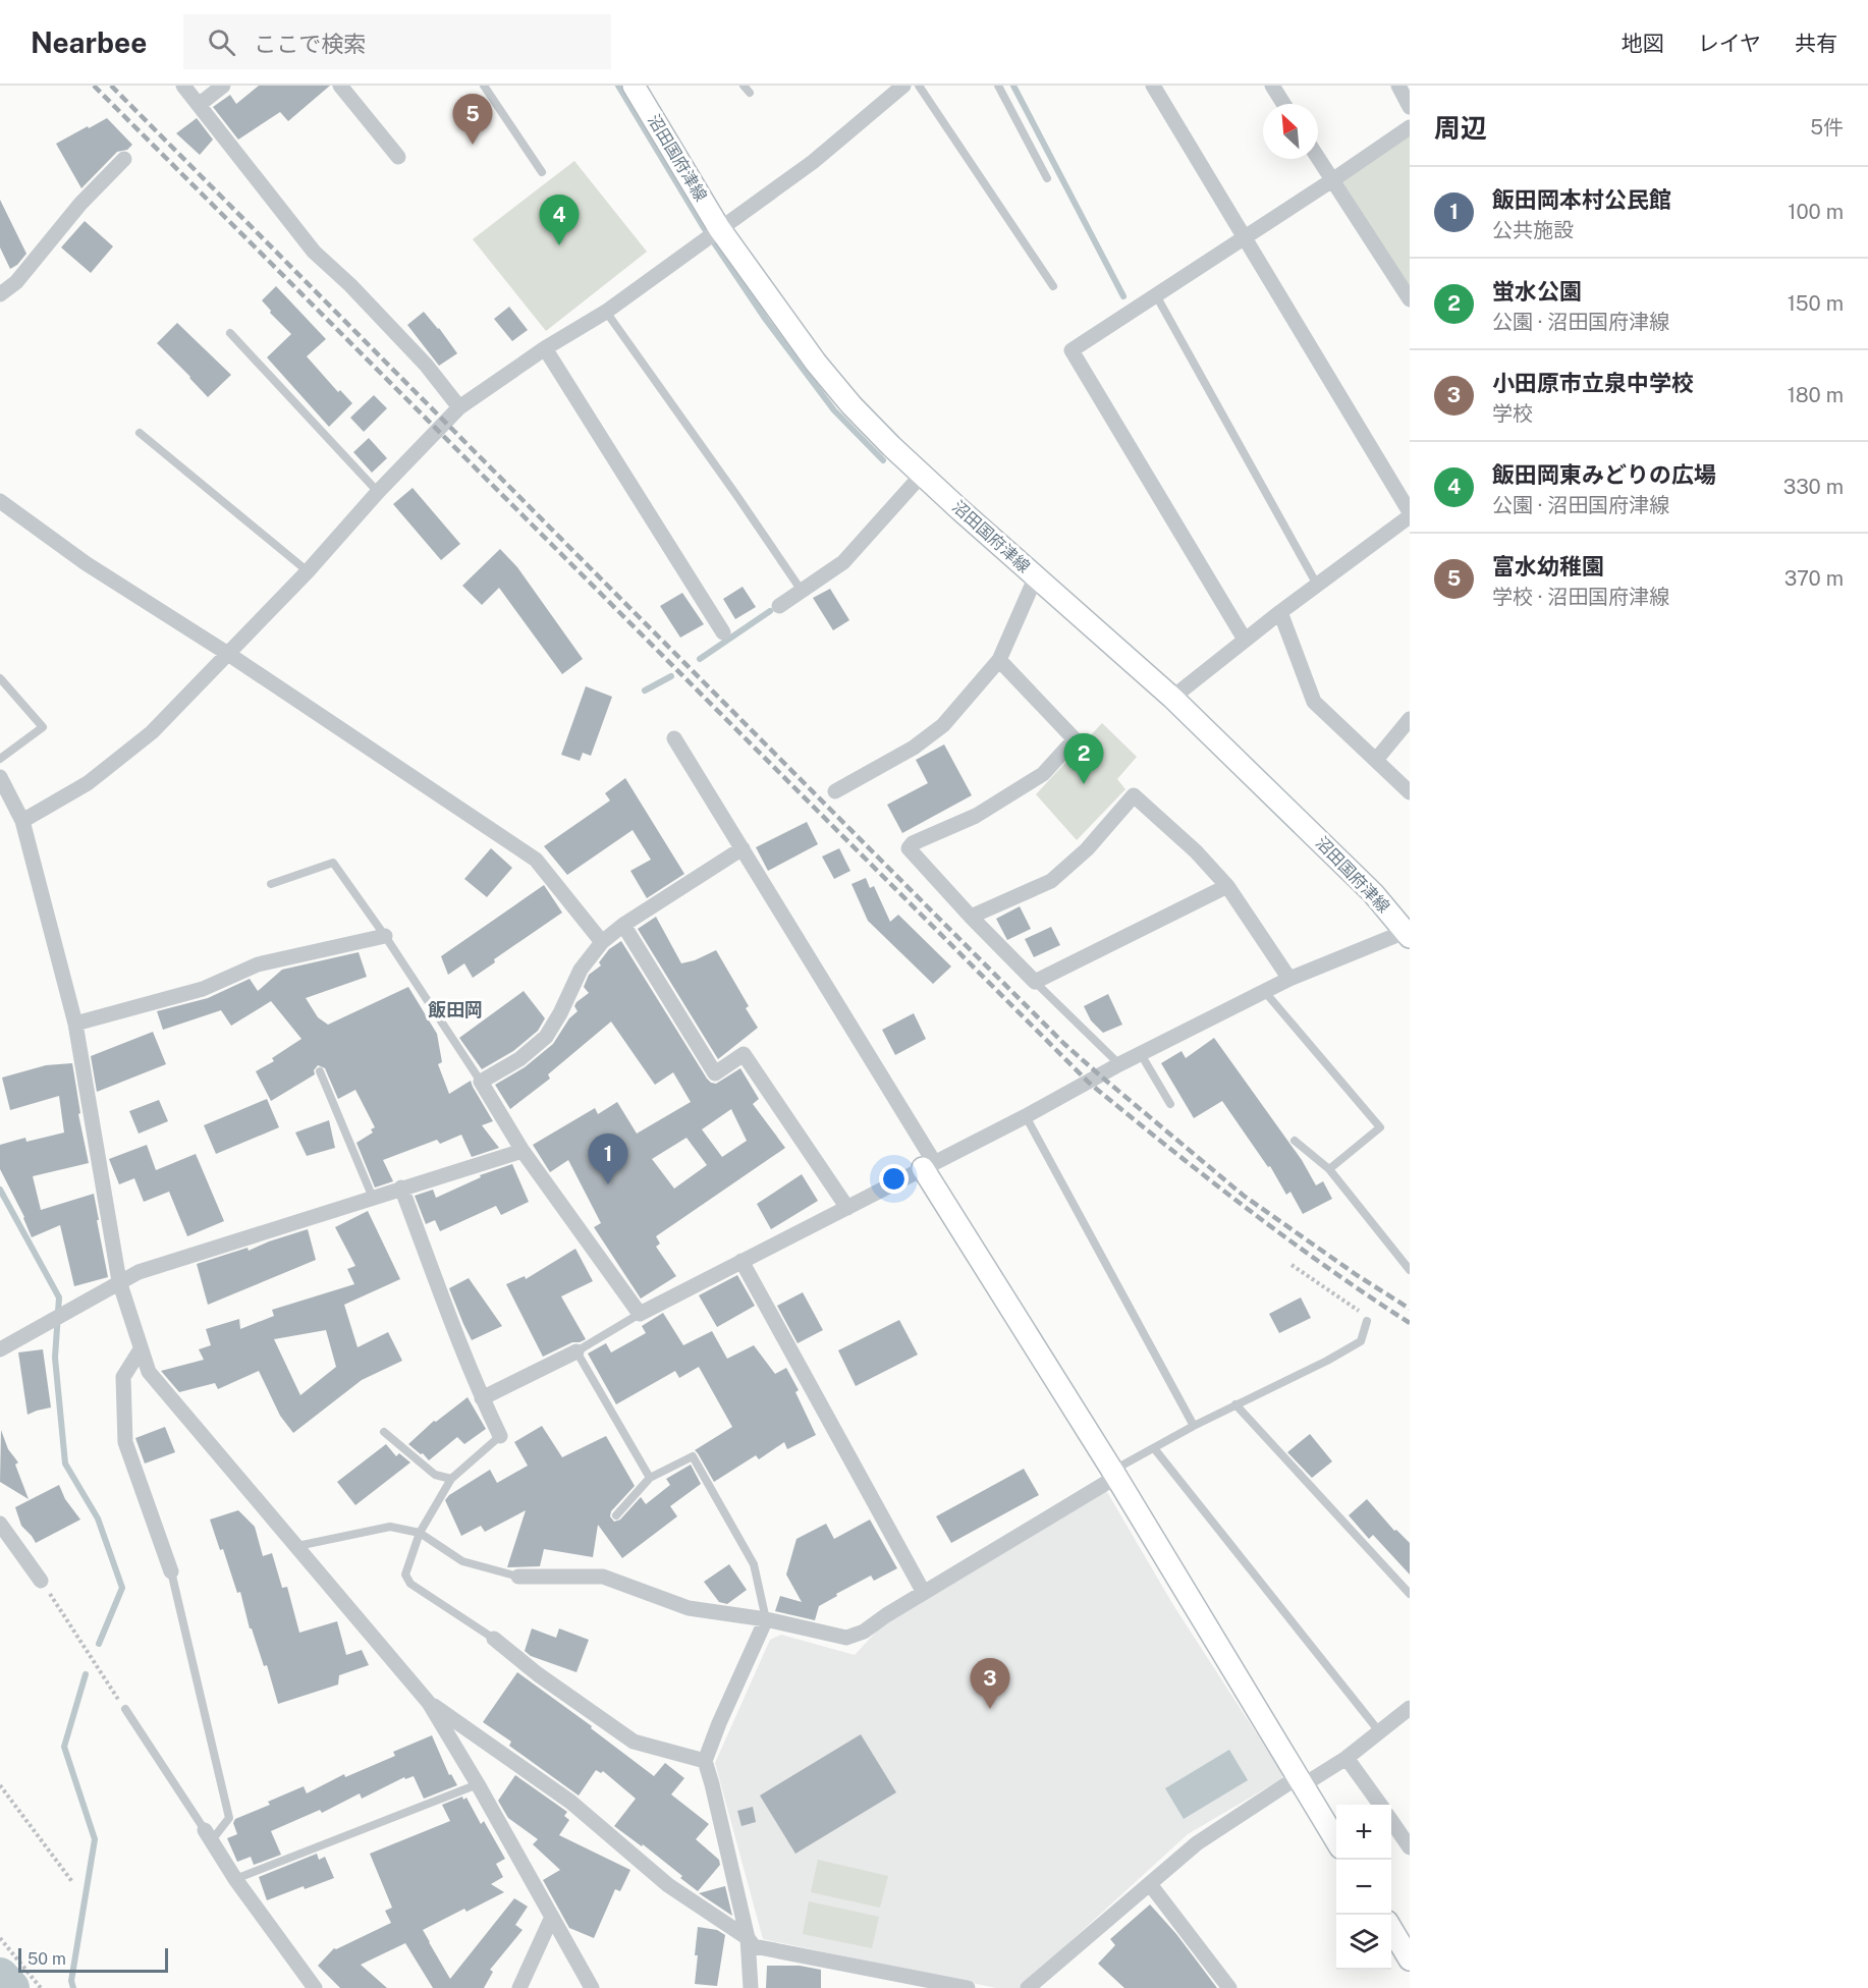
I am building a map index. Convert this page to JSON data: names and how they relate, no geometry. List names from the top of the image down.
{
  "streets": {
    "main road": ["沼田国府津線"]
  },
  "districts": ["飯田岡"],
  "scale_bar": "50 m",
  "north": "top left",
  "page": {
    "header": "Nearbee",
    "search": "ここで検索",
    "nav": ["地図", "レイヤ", "共有"],
    "heading": ["周辺", "5件"],
    "pins": [
      "5",
      "4",
      "2",
      "1",
      "3"
    ],
    "list": [
      {
        "mark": "1",
        "name": "飯田岡本村公民館",
        "note": "公共施設",
        "value": "100 m"
      },
      {
        "mark": "2",
        "name": "蛍水公園",
        "note": "公園 · 沼田国府津線",
        "value": "150 m"
      },
      {
        "mark": "3",
        "name": "小田原市立泉中学校",
        "note": "学校",
        "value": "180 m"
      },
      {
        "mark": "4",
        "name": "飯田岡東みどりの広場",
        "note": "公園 · 沼田国府津線",
        "value": "330 m"
      },
      {
        "mark": "5",
        "name": "富水幼稚園",
        "note": "学校 · 沼田国府津線",
        "value": "370 m"
      }
    ],
    "map_buttons": ["+", "−"],
    "scale": "50 m"
  }
}
